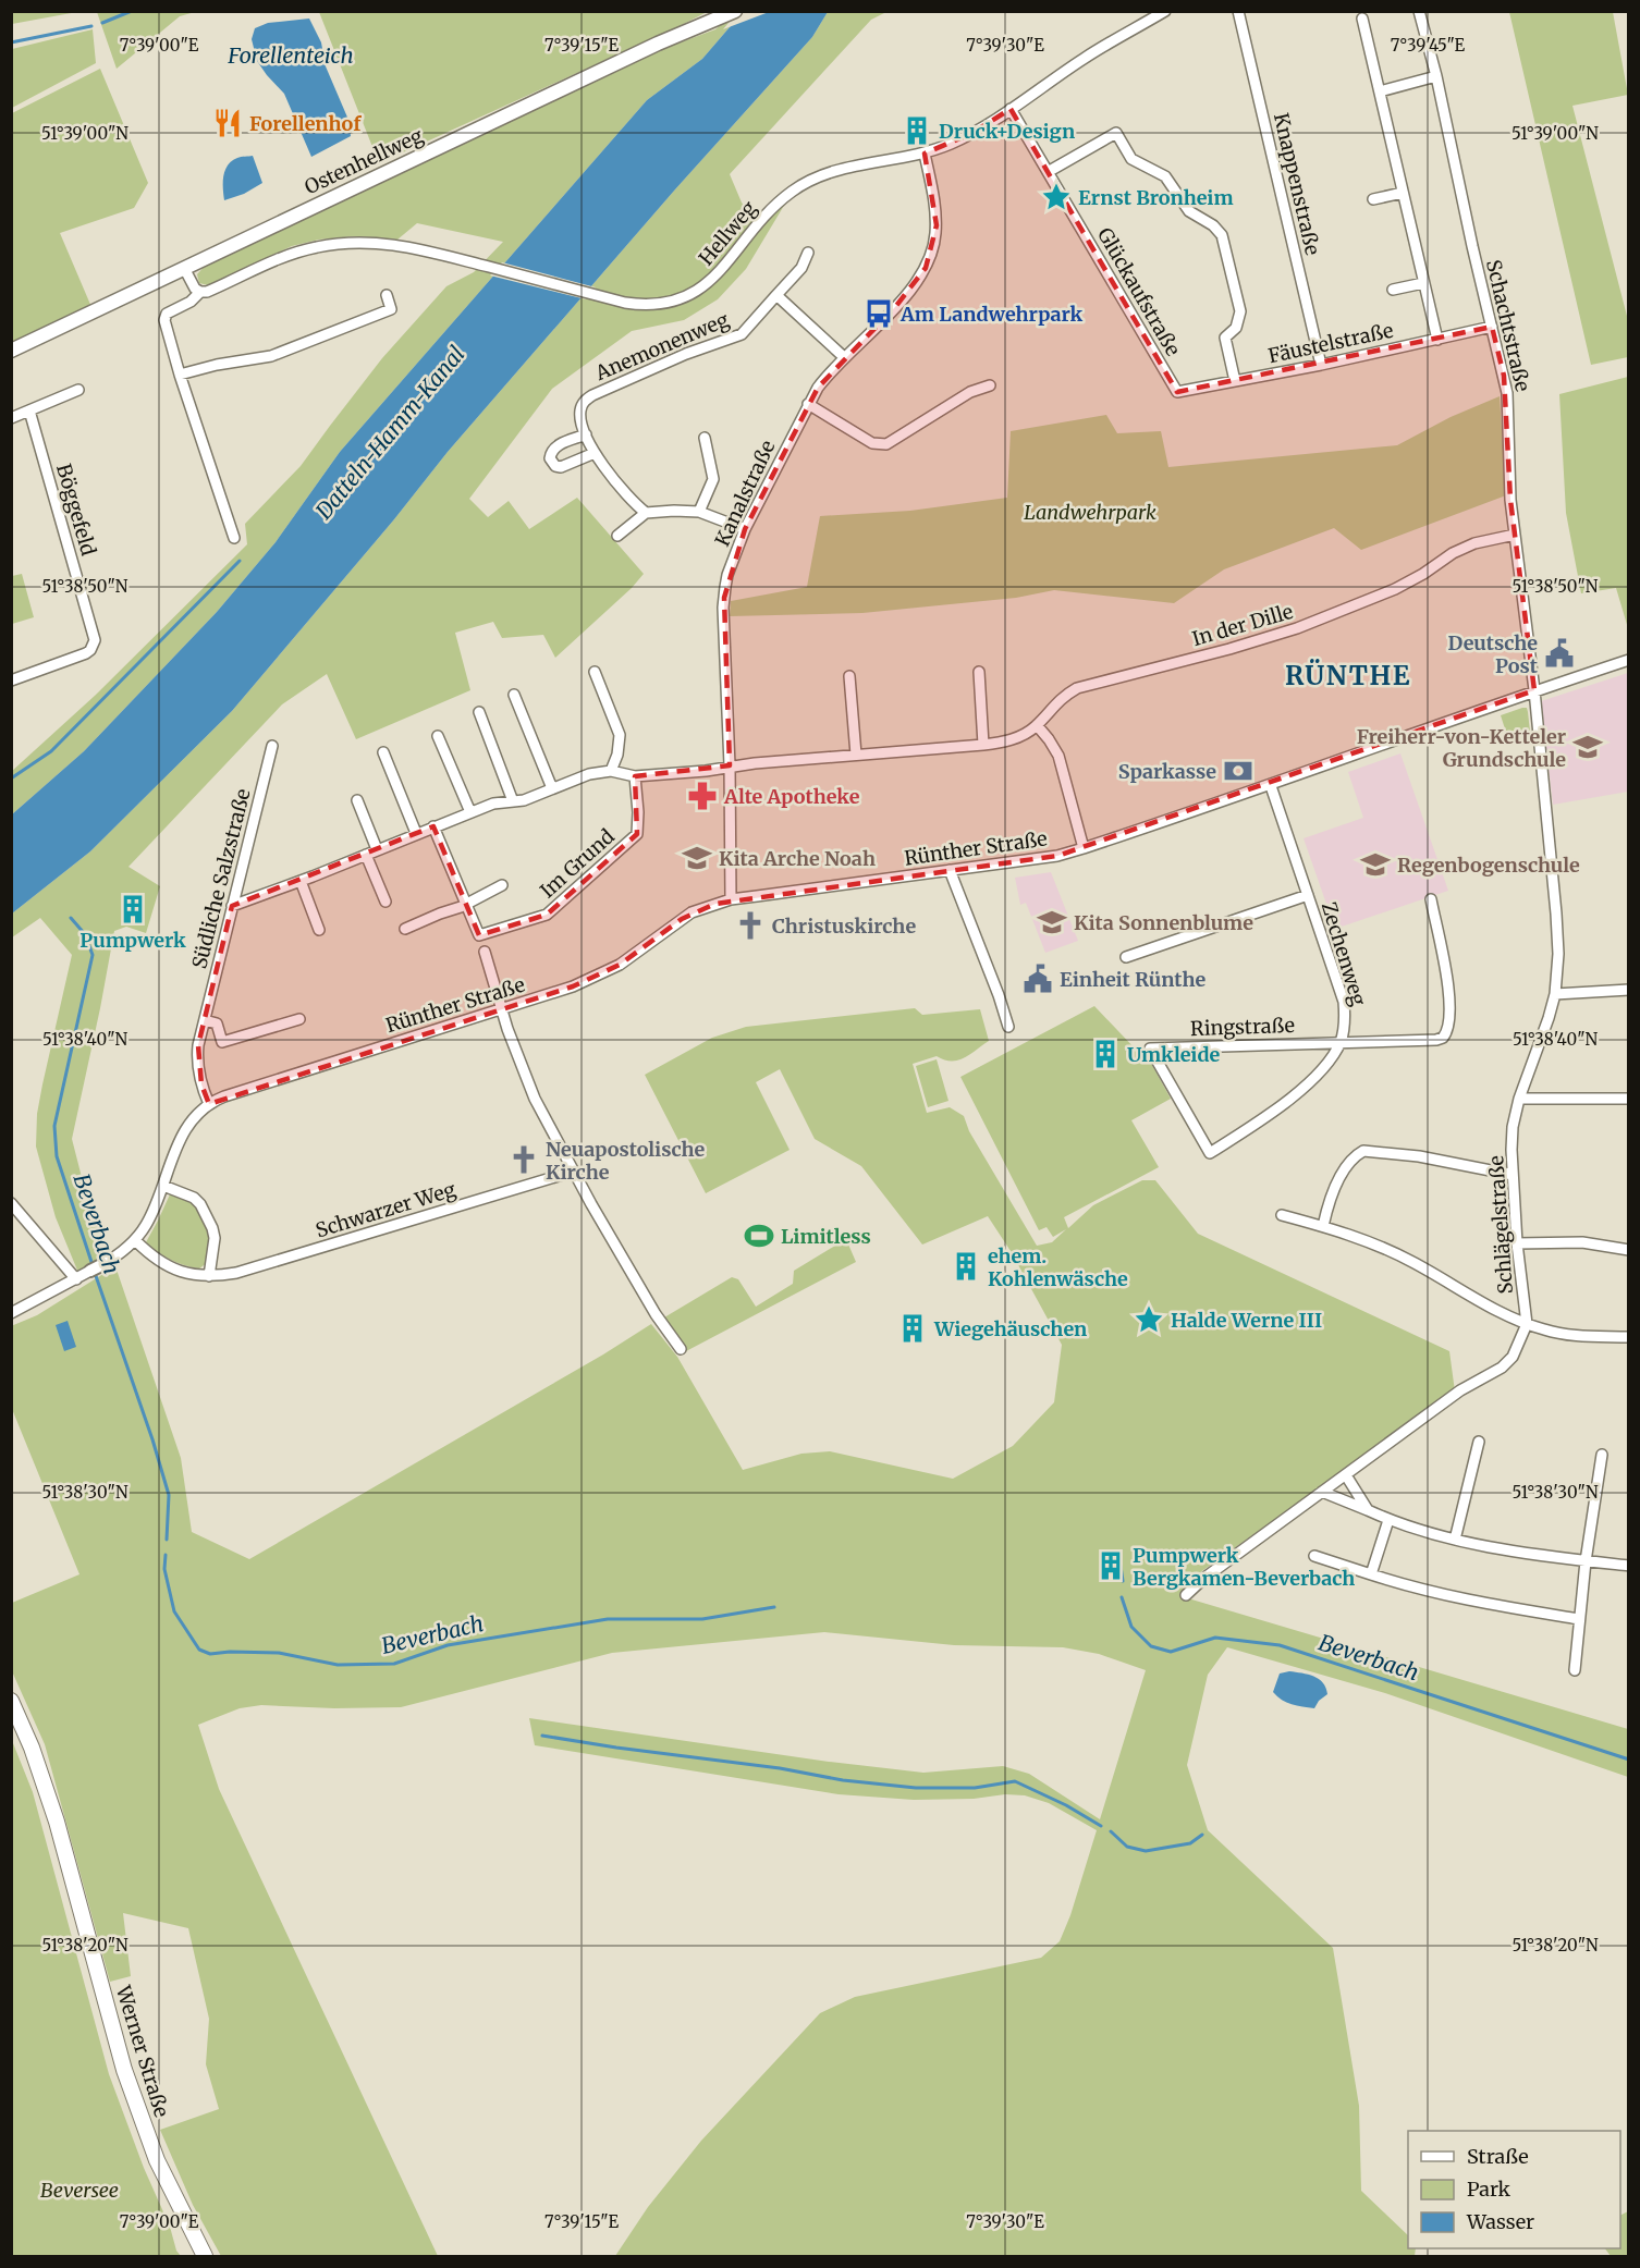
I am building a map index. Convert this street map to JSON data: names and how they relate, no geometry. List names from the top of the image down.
{
  "streets": {
    "main road": ["Ostenhellweg", "Werner Straße"],
    "street": [
      "Knappenstraße",
      "Hellweg",
      "Glückaufstraße",
      "Schachtstraße",
      "Fäustelstraße",
      "Anemonenweg",
      "Kanalstraße",
      "Böggefeld",
      "In der Dille",
      "Rünther Straße",
      "Im Grund",
      "Südliche Salzstraße",
      "Zechenweg",
      "Ringstraße",
      "Schwarzer Weg",
      "Schlägelstraße"
    ]
  },
  "crossings": [
    ["Knappenstraße", "Fäustelstraße"],
    ["Hellweg", "Glückaufstraße"],
    ["Hellweg", "Kanalstraße"],
    ["Glückaufstraße", "Fäustelstraße"],
    ["Schachtstraße", "Fäustelstraße"],
    ["Schachtstraße", "In der Dille"],
    ["Schachtstraße", "Rünther Straße"],
    ["Schachtstraße", "Schlägelstraße"],
    ["Kanalstraße", "In der Dille"],
    ["Kanalstraße", "Rünther Straße"],
    ["In der Dille", "Im Grund"],
    ["Rünther Straße", "Südliche Salzstraße"],
    ["Rünther Straße", "Zechenweg"],
    ["Rünther Straße", "Schwarzer Weg"],
    ["Rünther Straße", "Schlägelstraße"],
    ["Zechenweg", "Ringstraße"]
  ],
  "districts": ["RÜNTHE"],
  "water": ["Forellenteich", "Datteln-Hamm-Kanal", "Beverbach"],
  "parks": ["Landwehrpark", "Beversee"],
  "places": {
    "restaurant": ["Forellenhof"],
    "building": [
      "Druck+Design",
      "Pumpwerk",
      "Umkleide",
      "ehem. Kohlenwäsche",
      "Wiegehäuschen",
      "Pumpwerk Bergkamen-Beverbach"
    ],
    "place": ["Ernst Bronheim", "Halde Werne III"],
    "bus stop": ["Am Landwehrpark"],
    "public building": ["Deutsche Post", "Einheit Rünthe"],
    "school or university": [
      "Freiherr-von-Ketteler Grundschule",
      "Kita Arche Noah",
      "Regenbogenschule",
      "Kita Sonnenblume"
    ],
    "bank": ["Sparkasse"],
    "pharmacy": ["Alte Apotheke"],
    "church": ["Christuskirche", "Neuapostolische Kirche"],
    "sports": ["Limitless"]
  },
  "legend": ["Straße", "Park", "Wasser"],
  "coordinates": [
    "7°39'00\"E",
    "7°39'15\"E",
    "7°39'30\"E",
    "7°39'45\"E",
    "51°39'00\"N",
    "51°38'50\"N",
    "51°38'40\"N",
    "51°38'30\"N",
    "51°38'20\"N"
  ]
}
